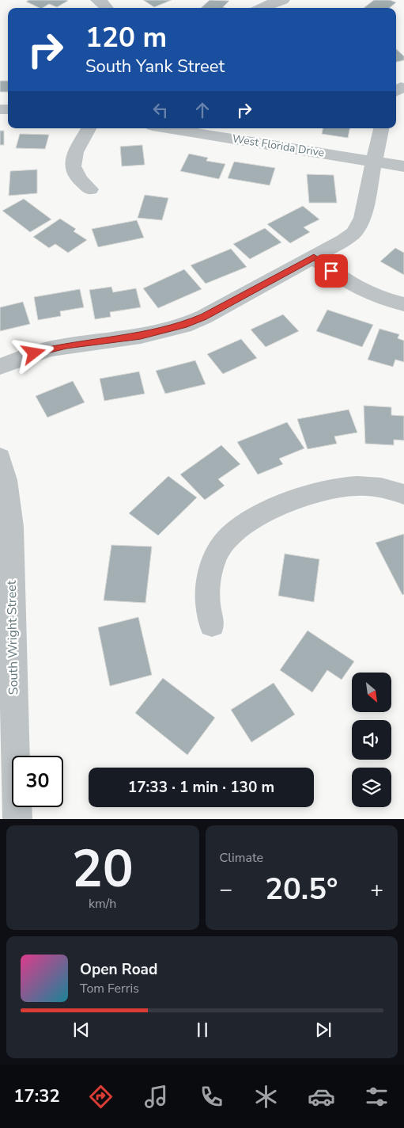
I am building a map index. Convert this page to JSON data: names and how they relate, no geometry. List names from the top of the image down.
{
  "streets": {
    "street": ["West Florida Drive", "South Wright Street"]
  },
  "north": "bottom right",
  "page": {
    "turn": ["120 m", "South Yank Street"],
    "limit": "30",
    "trip": "17:33 · 1 min · 130 m",
    "tile": [
      ["20", "km/h"],
      "Climate"
    ],
    "heat": ["−", "20.5°", "+"],
    "song": ["Open Road", "Tom Ferris"],
    "tabs": "17:32"
  }
}
